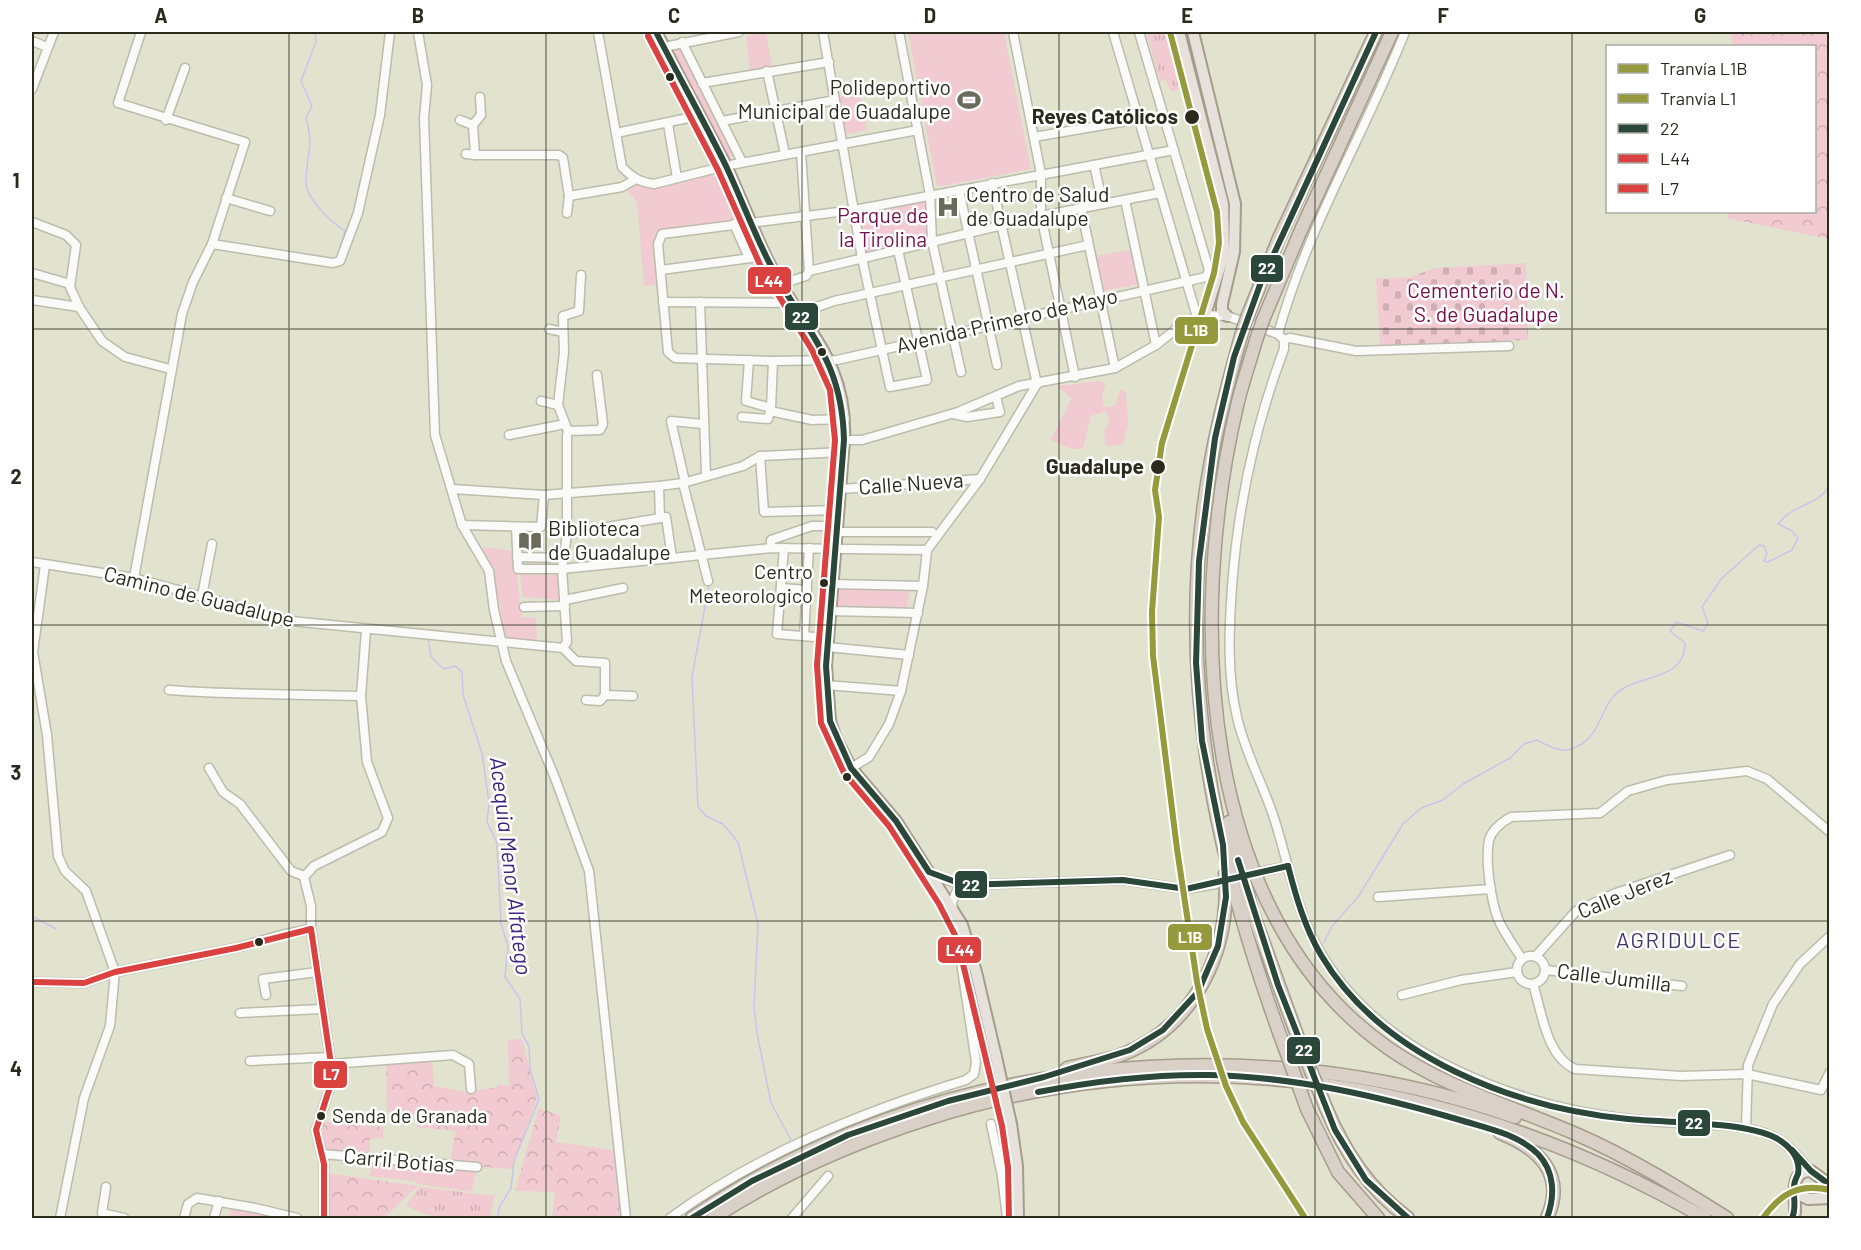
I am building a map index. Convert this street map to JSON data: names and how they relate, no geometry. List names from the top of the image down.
{
  "streets": {
    "street": [
      "Avenida Primero de Mayo",
      "Calle Nueva",
      "Camino de Guadalupe",
      "Calle Jerez",
      "Calle Jumilla",
      "Carril Botias"
    ]
  },
  "crossings": [
    ["Calle Jerez", "Calle Jumilla"]
  ],
  "districts": ["AGRIDULCE"],
  "water": ["Acequia Menor Alfatego"],
  "parks": ["Parque de la Tirolina", "Cementerio de N. S. de Guadalupe"],
  "places": {
    "sports": ["Polideportivo Municipal de Guadalupe"],
    "other": [
      "Reyes Católicos",
      "Guadalupe",
      "Centro Meteorologico",
      "Senda de Granada"
    ],
    "hospital": ["Centro de Salud de Guadalupe"],
    "library": ["Biblioteca de Guadalupe"]
  },
  "lines": [
    "tram line L1B",
    "transit line 22",
    "transit line L44",
    "transit line L7",
    "tram line L1"
  ],
  "legend": [
    "Tranvía L1B",
    "Tranvía L1",
    "22",
    "L44",
    "L7"
  ],
  "grid": {
    "columns": [
      "A",
      "B",
      "C",
      "D",
      "E",
      "F",
      "G"
    ],
    "rows": [
      "1",
      "2",
      "3",
      "4"
    ]
  }
}
